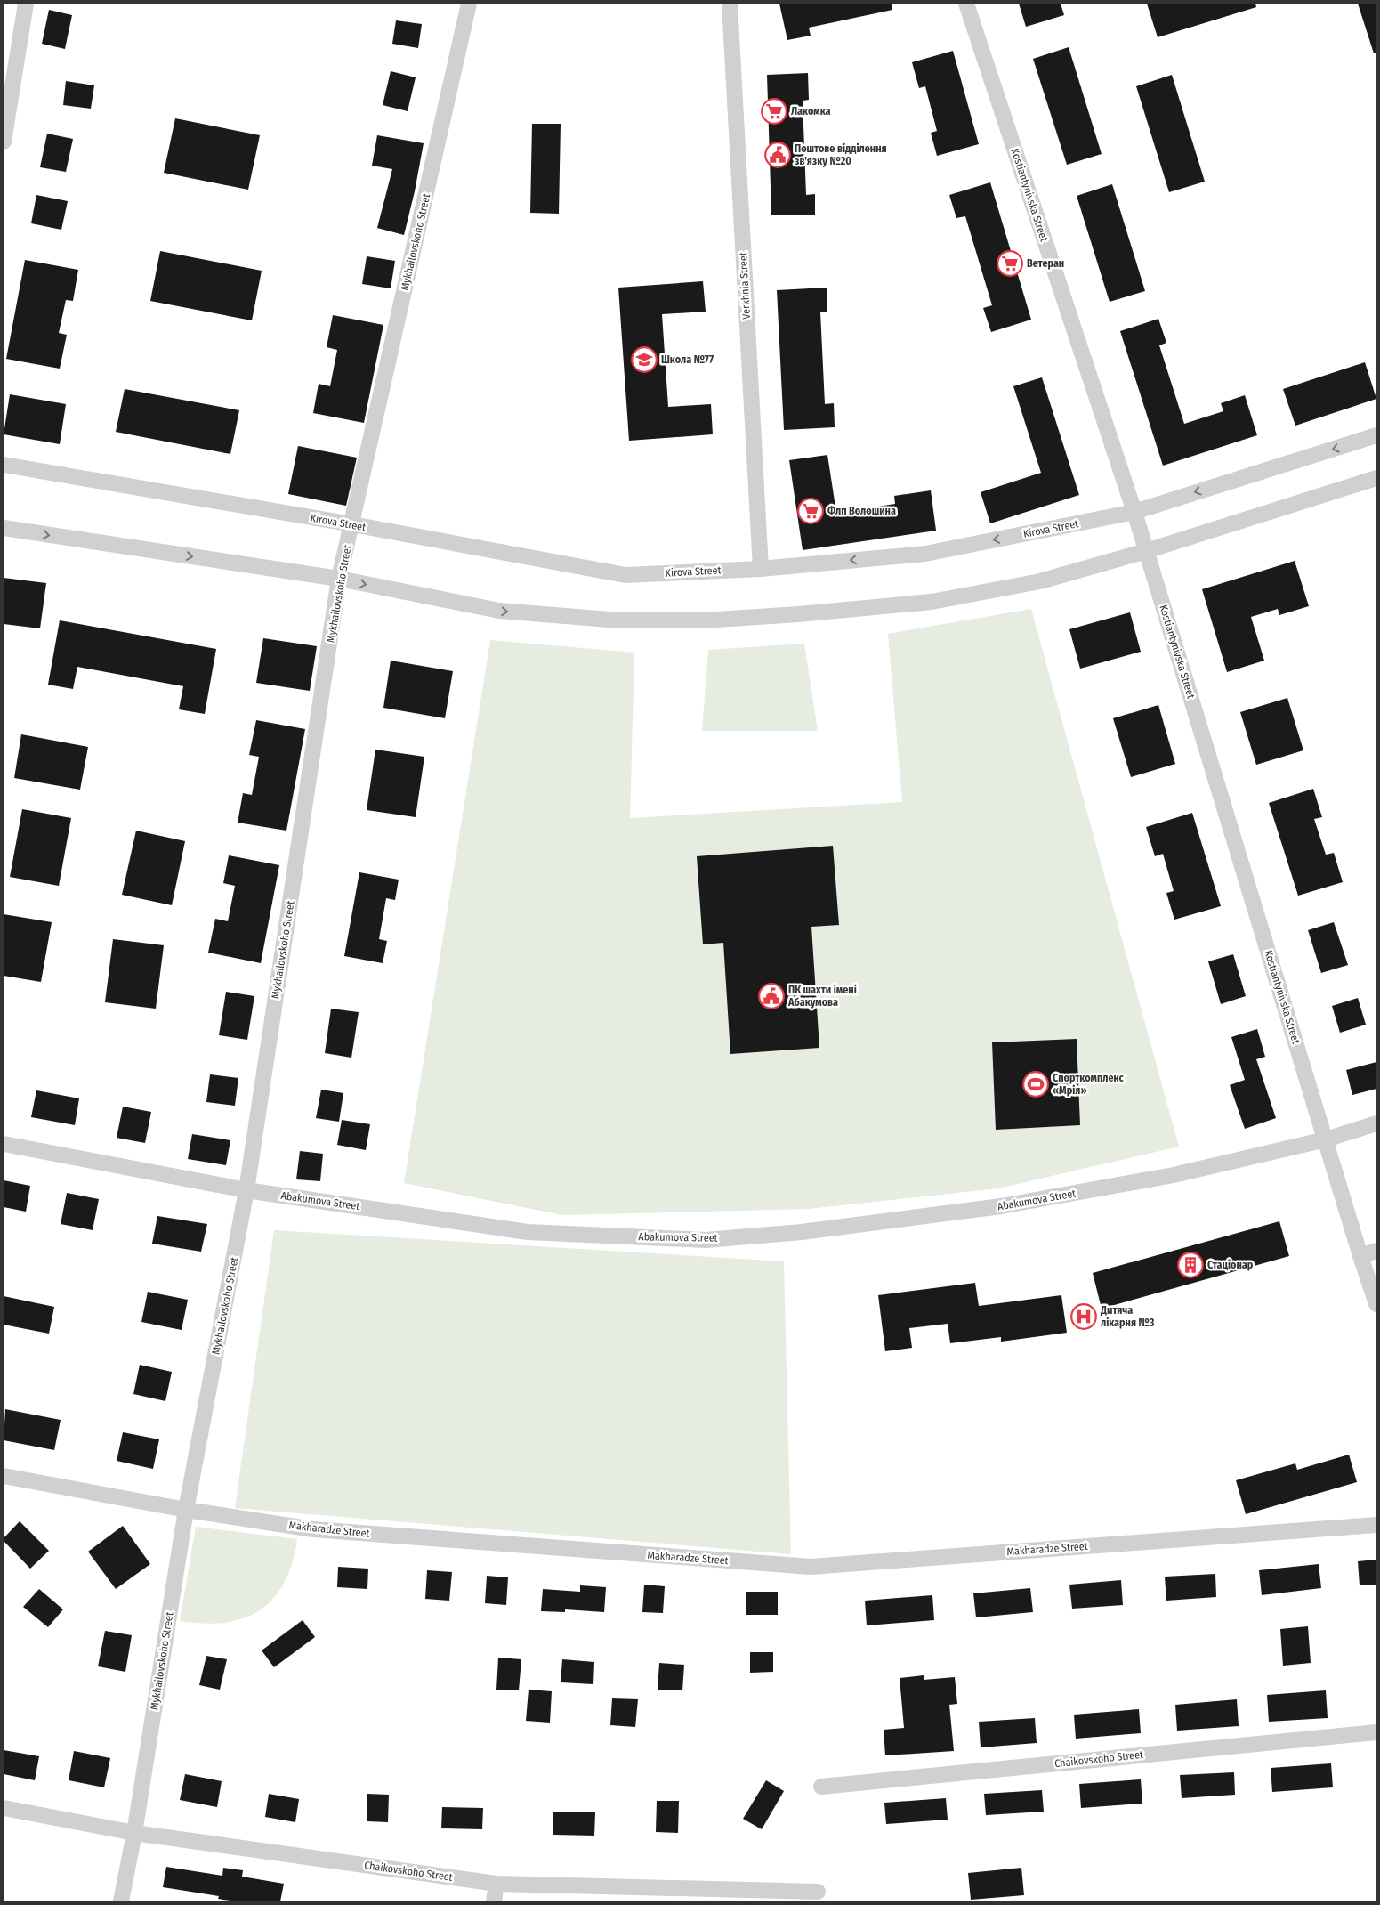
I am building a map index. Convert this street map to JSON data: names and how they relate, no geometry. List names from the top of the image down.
{
  "streets": {
    "street": [
      "Kostiantynivska Street",
      "Mykhailovskoho Street",
      "Verkhnia Street",
      "Kirova Street",
      "Abakumova Street",
      "Makharadze Street",
      "Chaikovskoho Street"
    ]
  },
  "crossings": [
    ["Kostiantynivska Street", "Kirova Street"],
    ["Kostiantynivska Street", "Abakumova Street"],
    ["Mykhailovskoho Street", "Kirova Street"],
    ["Mykhailovskoho Street", "Abakumova Street"],
    ["Mykhailovskoho Street", "Makharadze Street"],
    ["Mykhailovskoho Street", "Chaikovskoho Street"],
    ["Verkhnia Street", "Kirova Street"]
  ],
  "places": {
    "supermarket": ["Лакомка", "Ветеран", "Флп Волошина"],
    "public building": ["Поштове відділення зв'язку №20", "ПК шахти імені Абакумова"],
    "school or university": ["Школа №77"],
    "sports": ["Спорткомплекс «Мрія»"],
    "building": ["Стаціонар"],
    "hospital": ["Дитяча лікарня №3"]
  }
}
